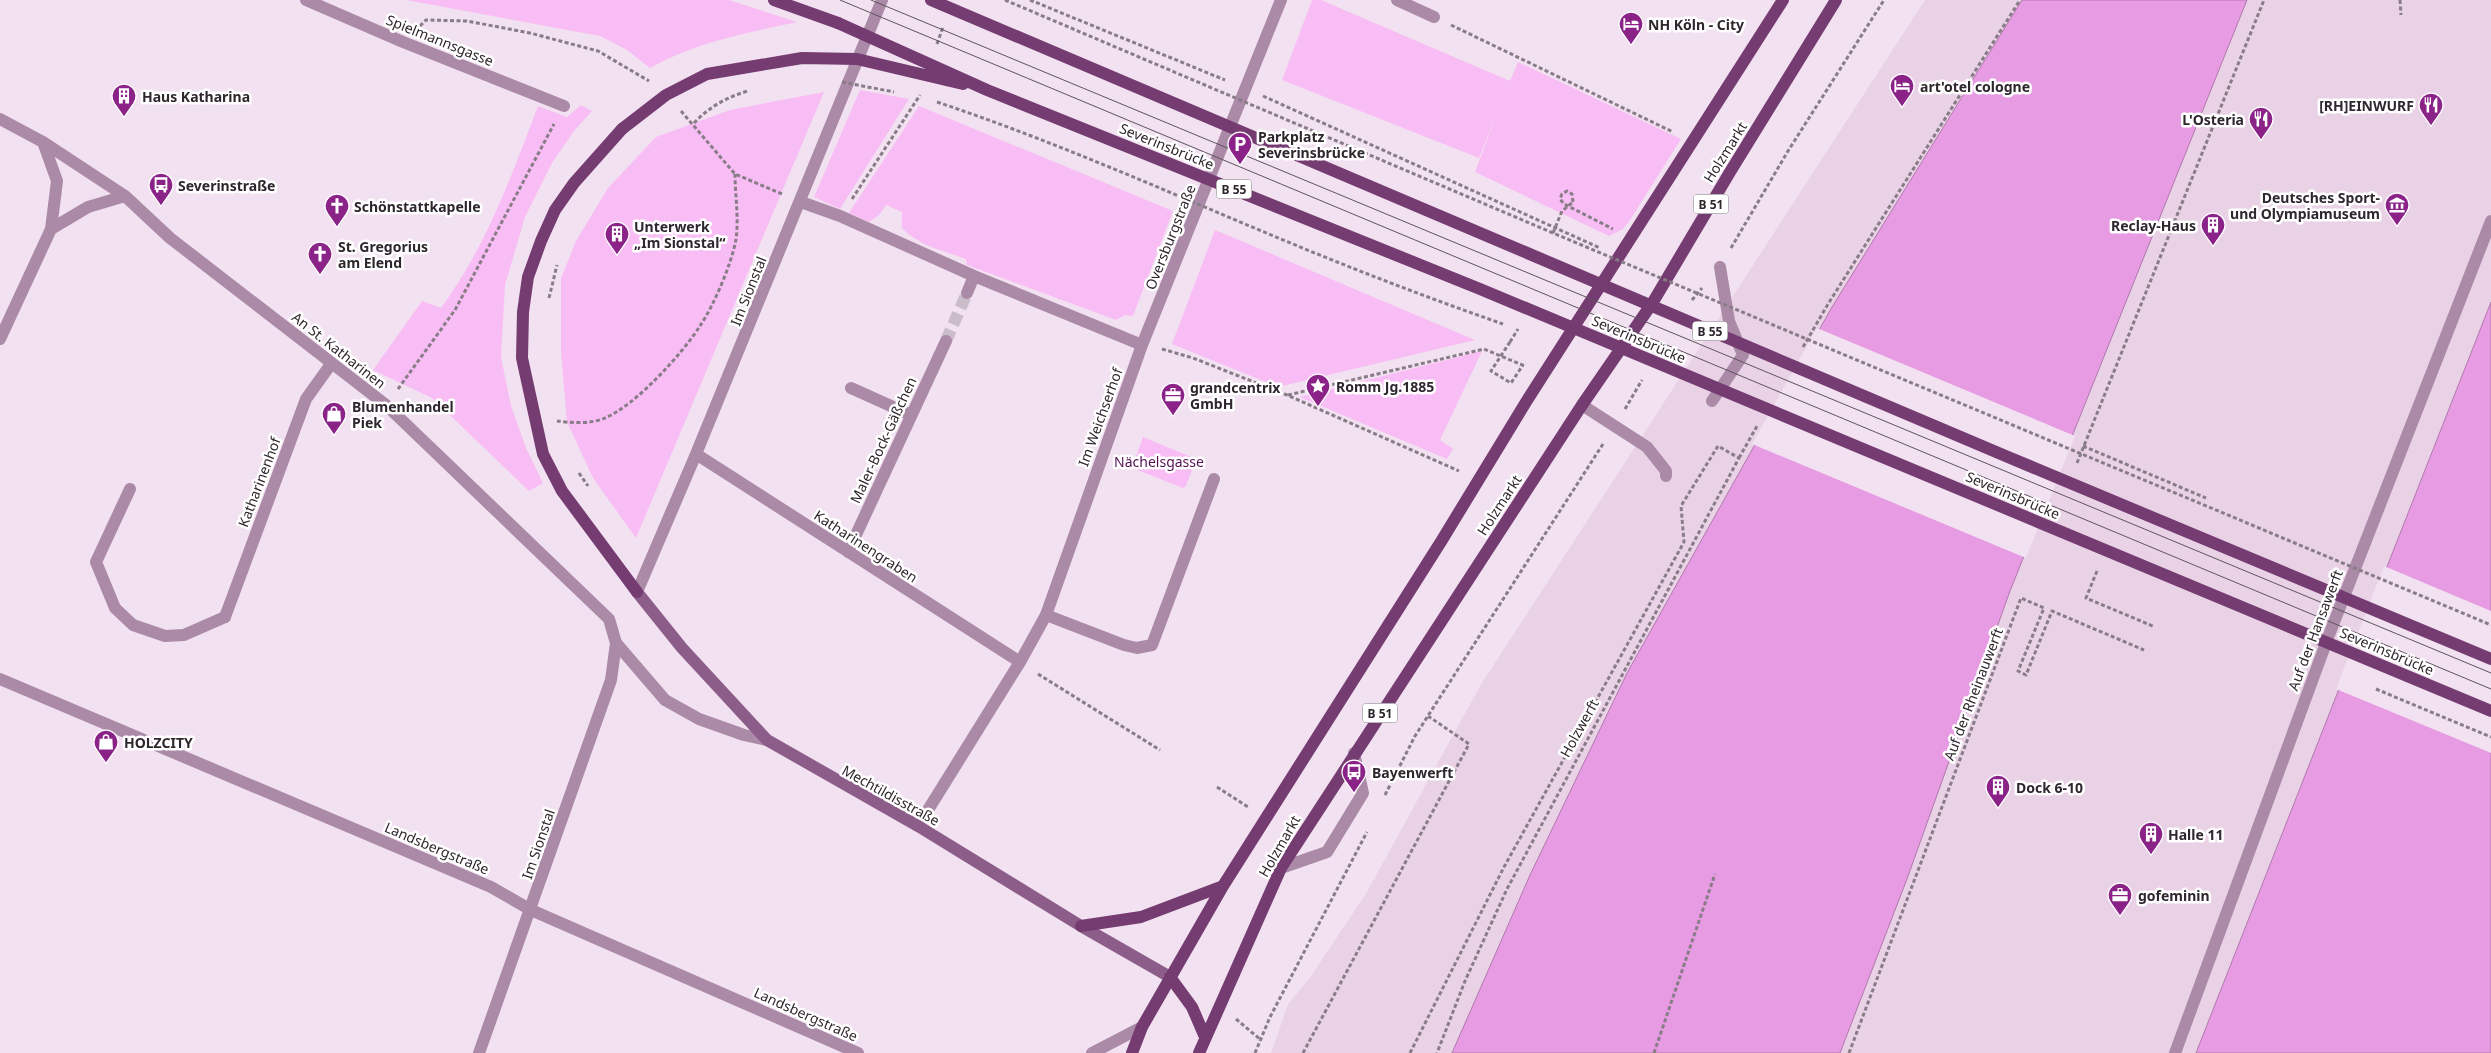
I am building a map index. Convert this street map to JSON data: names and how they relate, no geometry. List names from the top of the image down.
{
  "streets": {
    "main road": [
      "Severinsbrücke",
      "Holzmarkt",
      "B 55",
      "B 51"
    ],
    "street": [
      "Spielmannsgasse",
      "Oversburgstraße",
      "Im Sionstal",
      "An St. Katharinen",
      "Im Weichserhof",
      "Maler-Bock-Gäßchen",
      "Katharinenhof",
      "Katharinengraben",
      "Auf der Hansawerft",
      "Mechtildisstraße",
      "Landsbergstraße"
    ],
    "path": ["Auf der Rheinauwerft", "Holzwerft"]
  },
  "crossings": [
    ["Holzmarkt", "B 51"],
    ["Holzmarkt", "Mechtildisstraße"],
    ["B 51", "Mechtildisstraße"],
    ["Oversburgstraße", "Im Weichserhof"],
    ["Im Sionstal", "An St. Katharinen"],
    ["Im Sionstal", "Katharinengraben"],
    ["Im Sionstal", "Mechtildisstraße"],
    ["Im Sionstal", "Landsbergstraße"],
    ["An St. Katharinen", "Katharinenhof"],
    ["An St. Katharinen", "Mechtildisstraße"],
    ["Im Weichserhof", "Katharinengraben"],
    ["Im Weichserhof", "Mechtildisstraße"],
    ["Maler-Bock-Gäßchen", "Katharinengraben"]
  ],
  "parks": ["Nächelsgasse"],
  "places": {
    "hotel": ["NH Köln - City", "art'otel cologne"],
    "building": [
      "Haus Katharina",
      "Reclay-Haus",
      "Unterwerk „Im Sionstal“",
      "Dock 6-10",
      "Halle 11"
    ],
    "restaurant": ["[RH]EINWURF", "L'Osteria"],
    "parking": ["Parkplatz Severinsbrücke"],
    "bus stop": ["Severinstraße", "Bayenwerft"],
    "museum": ["Deutsches Sport- und Olympiamuseum"],
    "church": ["Schönstattkapelle", "St. Gregorius am Elend"],
    "place": ["Romm Jg.1885"],
    "office": ["grandcentrix GmbH", "gofeminin"],
    "shop": ["Blumenhandel Piek", "HOLZCITY"]
  }
}
